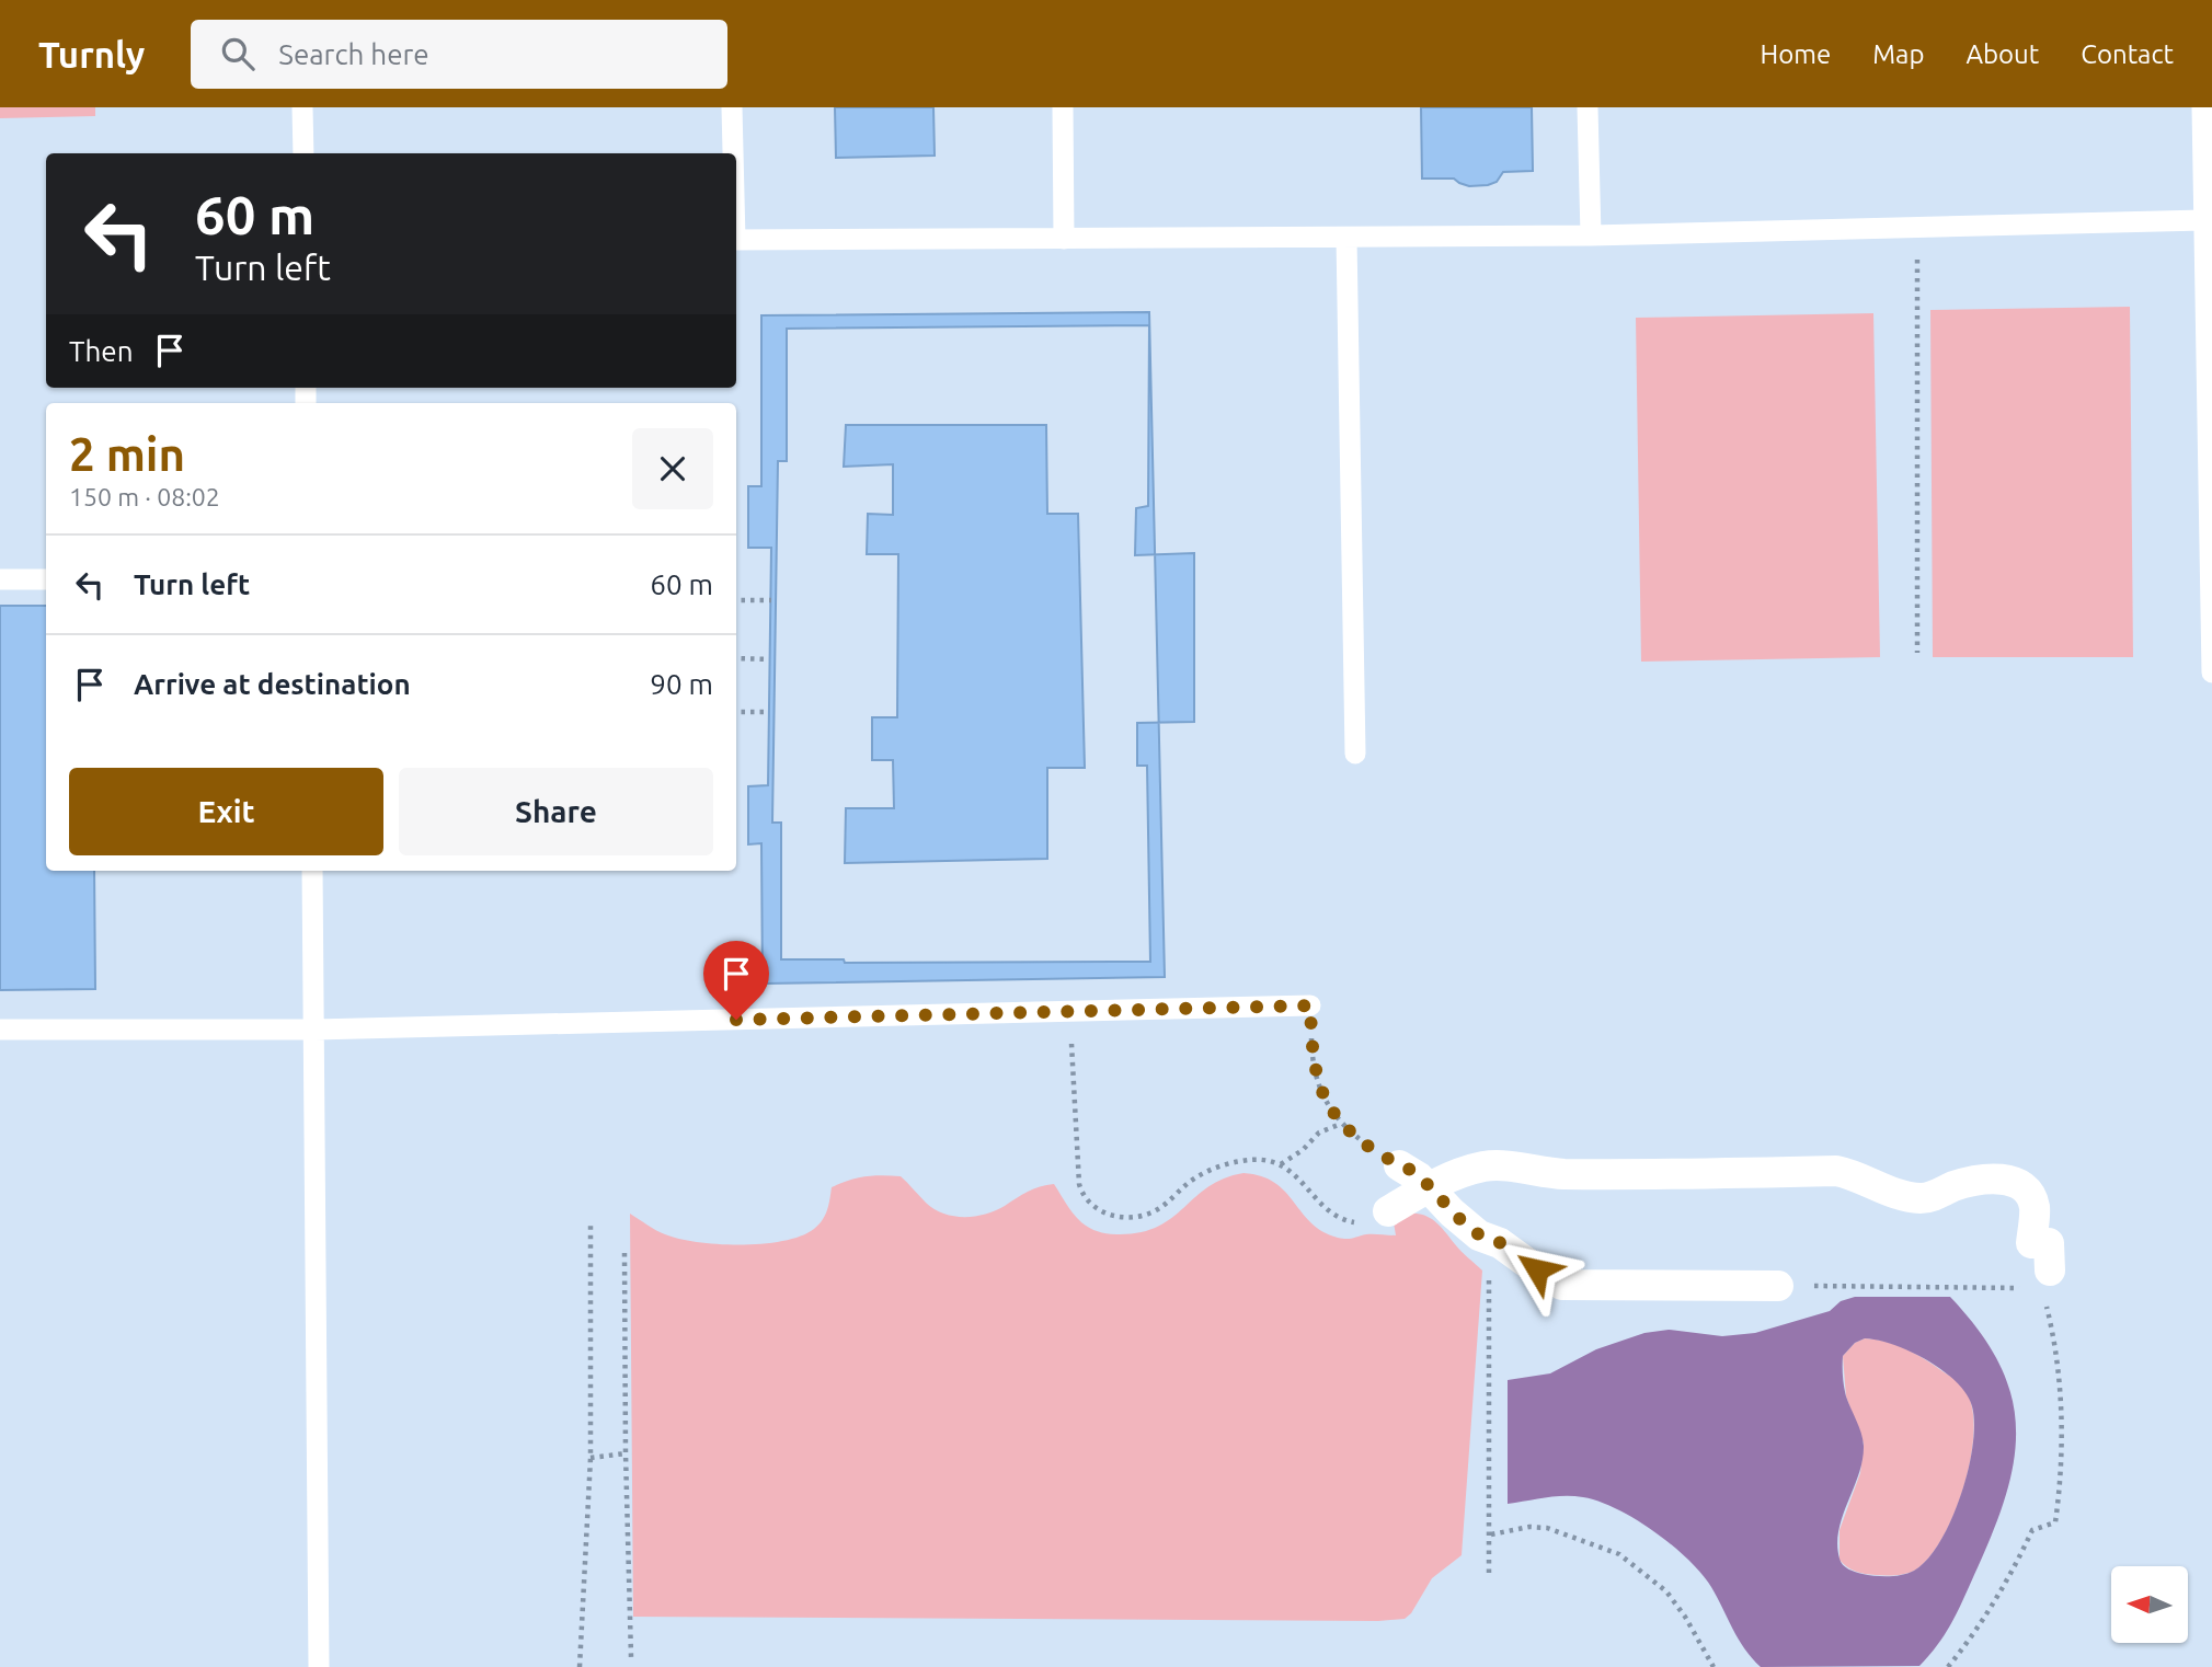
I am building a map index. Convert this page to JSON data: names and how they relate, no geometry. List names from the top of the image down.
{
  "north": "left",
  "page": {
    "header": "Turnly",
    "search": "Search here",
    "nav": [
      "Home",
      "Map",
      "About",
      "Contact"
    ],
    "turn": ["60 m", "Turn left"],
    "then": "Then",
    "heading": ["2 min", "150 m · 08:02"],
    "list": [
      {
        "name": "Turn left",
        "value": "60 m"
      },
      {
        "name": "Arrive at destination",
        "value": "90 m"
      }
    ],
    "buttons": ["Exit", "Share"]
  }
}
